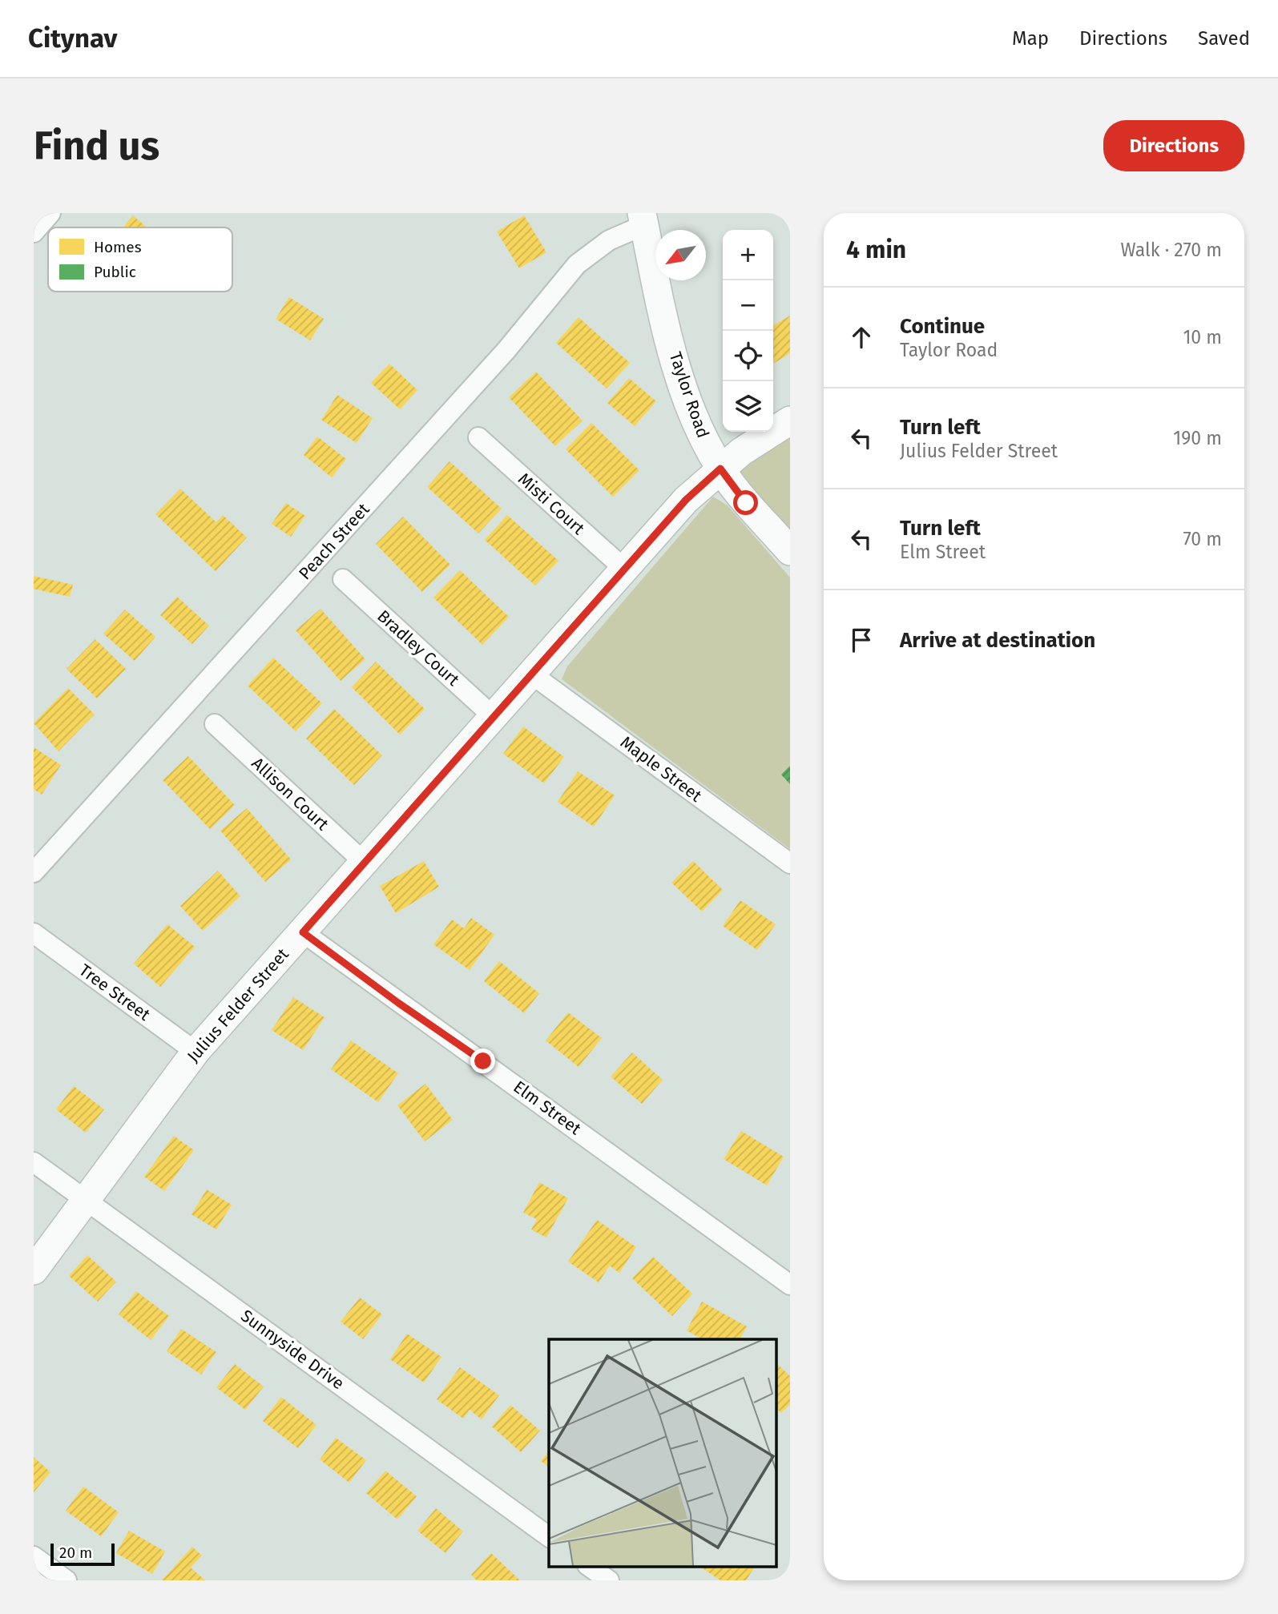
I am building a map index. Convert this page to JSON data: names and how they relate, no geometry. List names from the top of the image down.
{
  "streets": {
    "street": [
      "Taylor Road",
      "Misti Court",
      "Peach Street",
      "Bradley Court",
      "Maple Street",
      "Allison Court",
      "Tree Street",
      "Julius Felder Street",
      "Elm Street",
      "Sunnyside Drive"
    ]
  },
  "crossings": [
    ["Taylor Road", "Peach Street"],
    ["Taylor Road", "Julius Felder Street"],
    ["Misti Court", "Julius Felder Street"],
    ["Bradley Court", "Julius Felder Street"],
    ["Maple Street", "Julius Felder Street"],
    ["Allison Court", "Julius Felder Street"],
    ["Tree Street", "Julius Felder Street"],
    ["Julius Felder Street", "Elm Street"],
    ["Julius Felder Street", "Sunnyside Drive"]
  ],
  "legend": ["Homes", "Public"],
  "scale_bar": "20 m",
  "north": "bottom left",
  "page": {
    "header": "Citynav",
    "nav": ["Map", "Directions", "Saved"],
    "buttons": "Directions",
    "title": "Find us",
    "heading": ["4 min", "Walk · 270 m"],
    "map_buttons": ["+", "−"],
    "list": [
      ["Continue", "Taylor Road", "10 m"],
      ["Turn left", "Julius Felder Street", "190 m"],
      ["Turn left", "Elm Street", "70 m"],
      "Arrive at destination"
    ],
    "scale": "20 m"
  }
}
